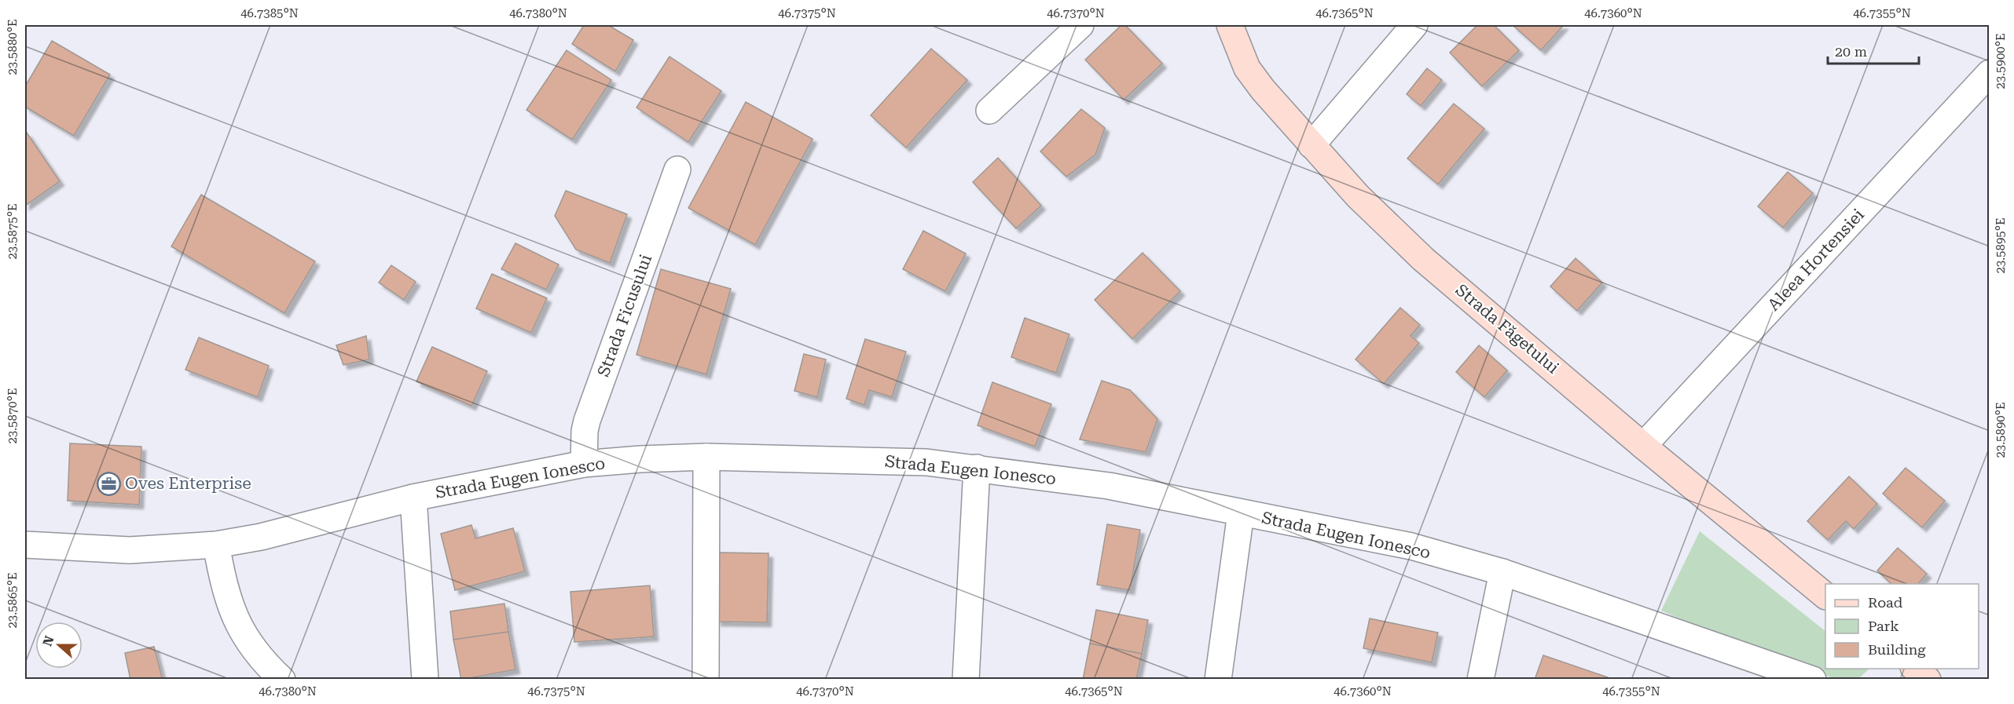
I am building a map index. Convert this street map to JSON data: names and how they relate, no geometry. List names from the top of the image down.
{
  "streets": {
    "main road": ["Strada Făgetului"],
    "street": ["Aleea Hortensiei", "Strada Ficusului", "Strada Eugen Ionesco"]
  },
  "crossings": [
    ["Aleea Hortensiei", "Strada Făgetului"],
    ["Strada Ficusului", "Strada Eugen Ionesco"]
  ],
  "places": {
    "office": ["Oves Enterprise"]
  },
  "legend": ["Road", "Park", "Building"],
  "scale_bar": "20 m",
  "north": "left",
  "coordinates": [
    "46.7385°N",
    "46.7380°N",
    "46.7375°N",
    "46.7370°N",
    "46.7365°N",
    "46.7360°N",
    "46.7355°N",
    "23.5880°E",
    "23.5900°E",
    "23.5875°E",
    "23.5895°E",
    "23.5870°E",
    "23.5890°E",
    "23.5865°E"
  ]
}
